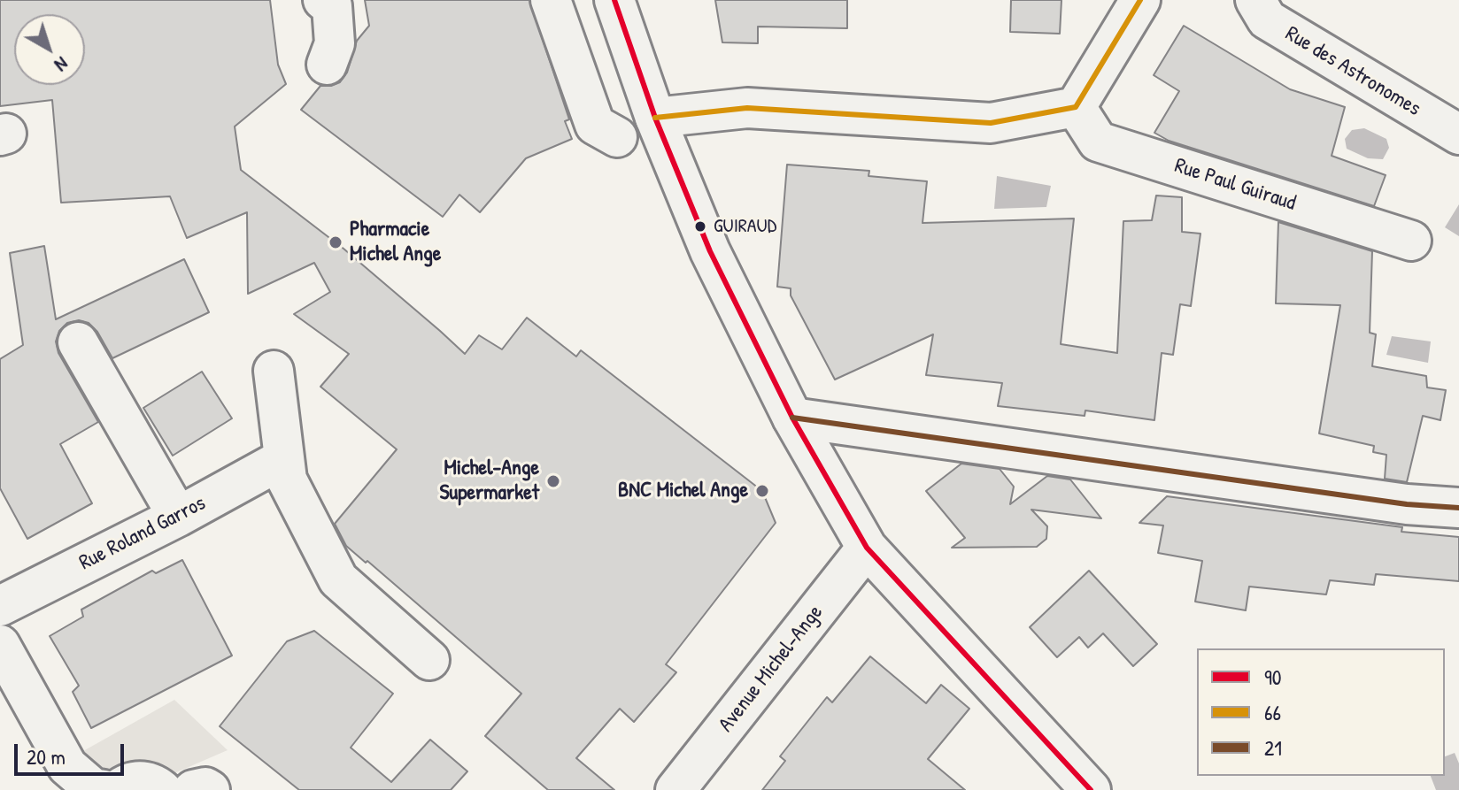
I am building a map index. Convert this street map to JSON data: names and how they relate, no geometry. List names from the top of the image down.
{
  "streets": {
    "street": [
      "Rue des Astronomes",
      "Rue Paul Guiraud",
      "Rue Roland Garros",
      "Avenue Michel-Ange"
    ]
  },
  "places": [
    "GUIRAUD",
    "Pharmacie Michel Ange",
    "Michel-Ange Supermarket",
    "BNC Michel Ange"
  ],
  "lines": ["transit line 90", "transit line 66", "transit line 21"],
  "legend": ["90", "66", "21"],
  "scale_bar": "20 m",
  "north": "bottom right"
}
